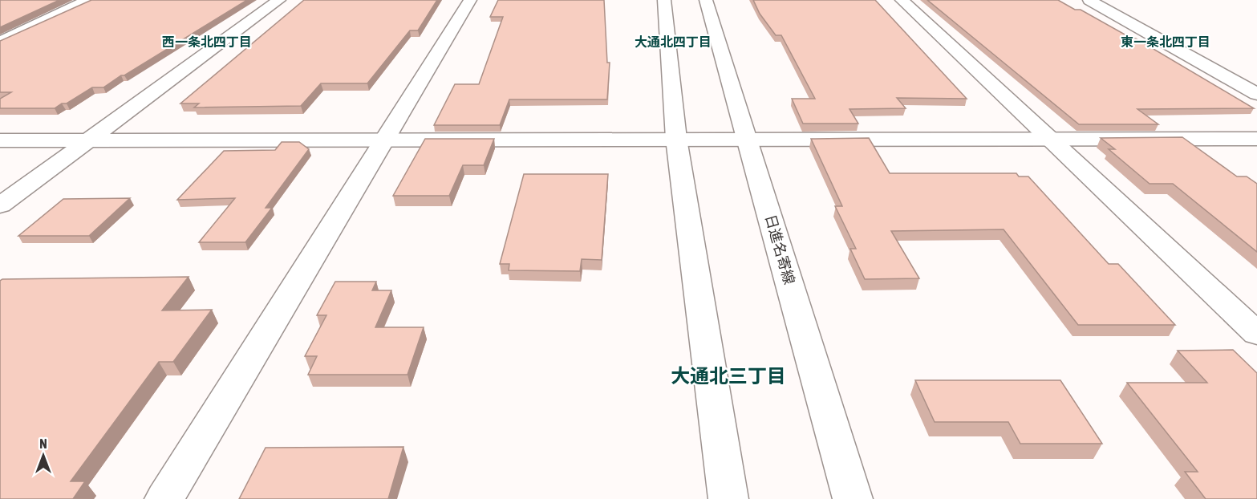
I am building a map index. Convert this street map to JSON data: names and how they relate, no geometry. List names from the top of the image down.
{
  "streets": {
    "street": ["日進名寄線"]
  },
  "districts": [
    "西一条北四丁目",
    "大通北四丁目",
    "東一条北四丁目",
    "大通北三丁目"
  ],
  "north": "top"
}
